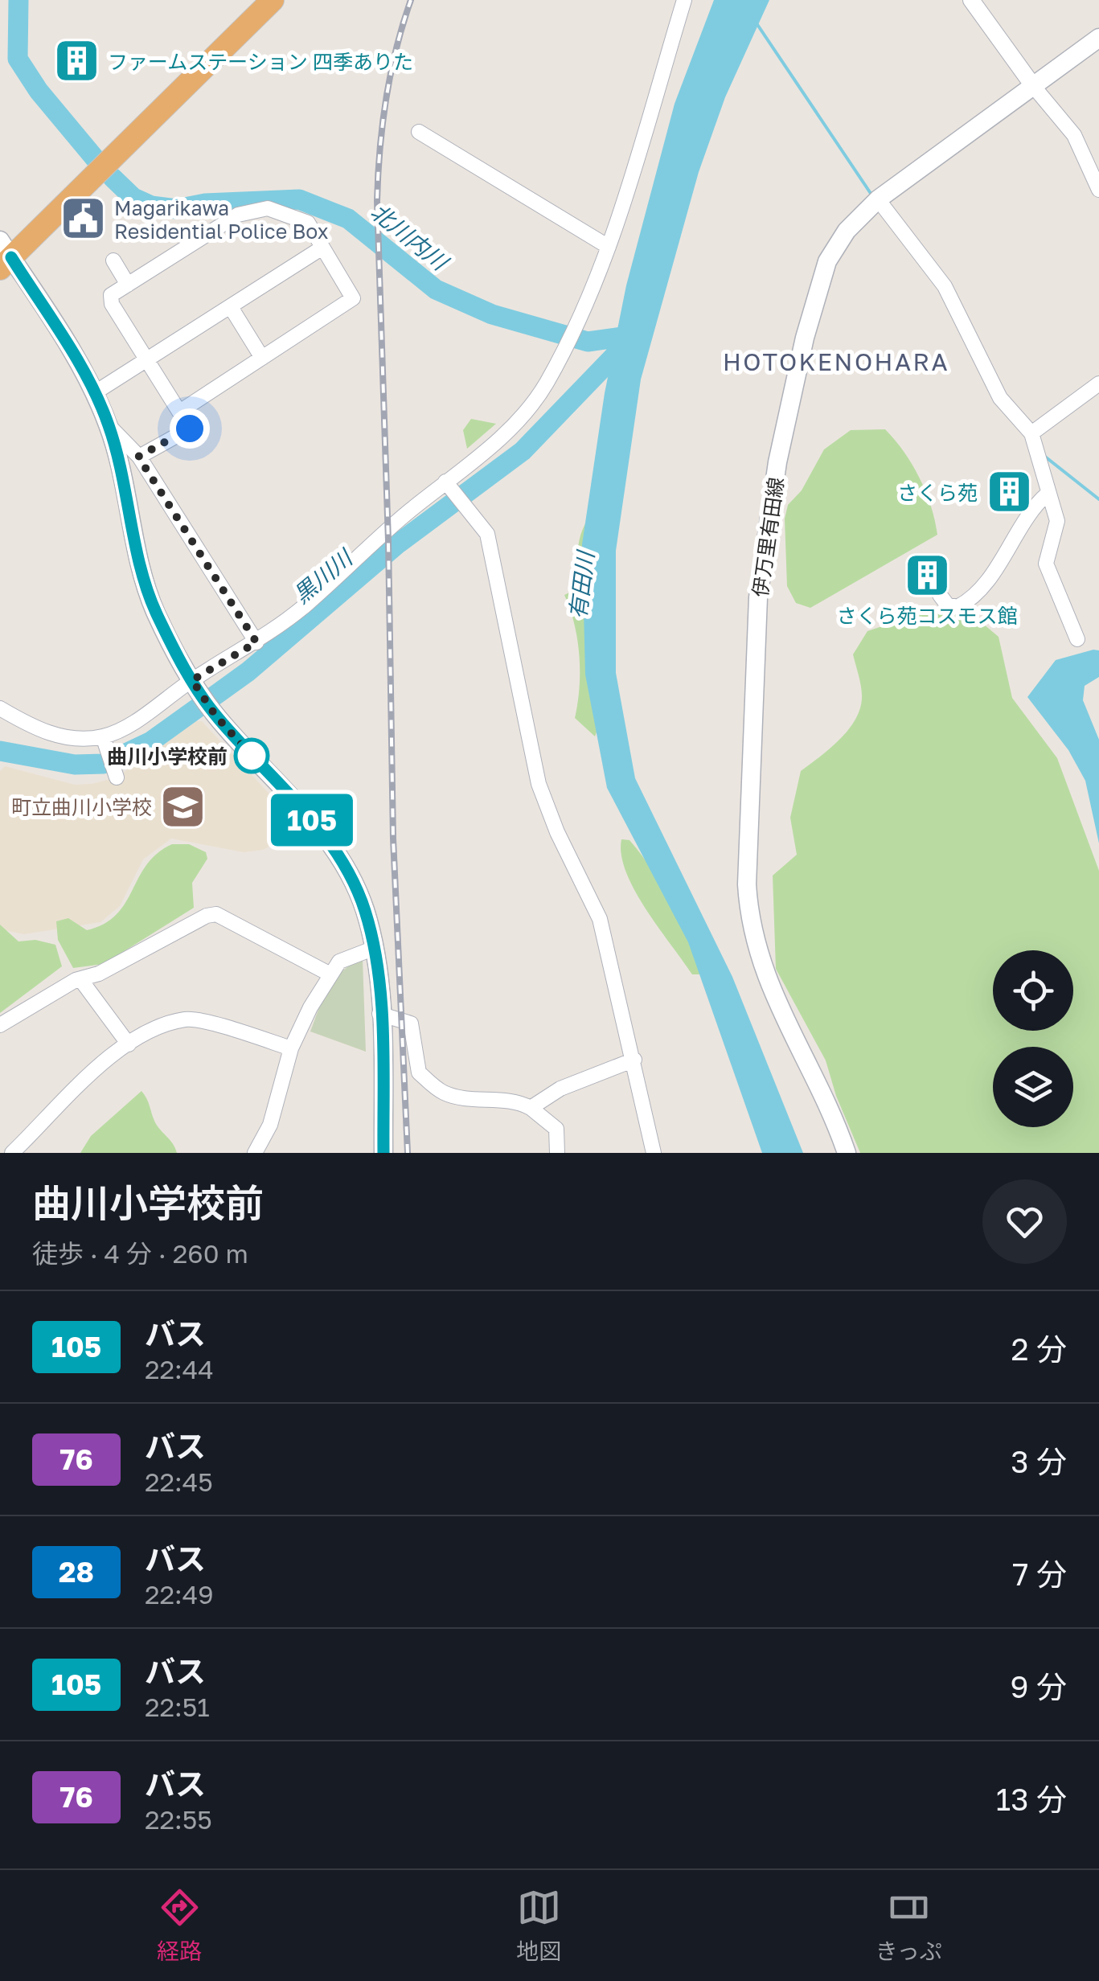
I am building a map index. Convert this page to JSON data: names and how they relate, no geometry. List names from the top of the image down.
{
  "streets": {
    "main road": ["伊万里有田線"]
  },
  "districts": ["HOTOKENOHARA"],
  "water": ["北川内川", "黒川川", "有田川"],
  "places": {
    "building": ["ファームステーション 四季ありた", "さくら苑", "さくら苑コスモス館"],
    "public building": ["Magarikawa Residential Police Box"],
    "other": ["曲川小学校前"],
    "school or university": ["町立曲川小学校"]
  },
  "lines": ["bus line 105"],
  "page": {
    "on_map": "105",
    "heading": ["曲川小学校前", "徒歩 · 4 分 · 260 m"],
    "list": [
      {
        "mark": "105",
        "name": "バス",
        "note": "22:44",
        "value": "2 分"
      },
      {
        "mark": "76",
        "name": "バス",
        "note": "22:45",
        "value": "3 分"
      },
      {
        "mark": "28",
        "name": "バス",
        "note": "22:49",
        "value": "7 分"
      },
      {
        "mark": "105",
        "name": "バス",
        "note": "22:51",
        "value": "9 分"
      },
      {
        "mark": "76",
        "name": "バス",
        "note": "22:55",
        "value": "13 分"
      }
    ],
    "tabs": ["経路", "地図", "きっぷ"]
  }
}
